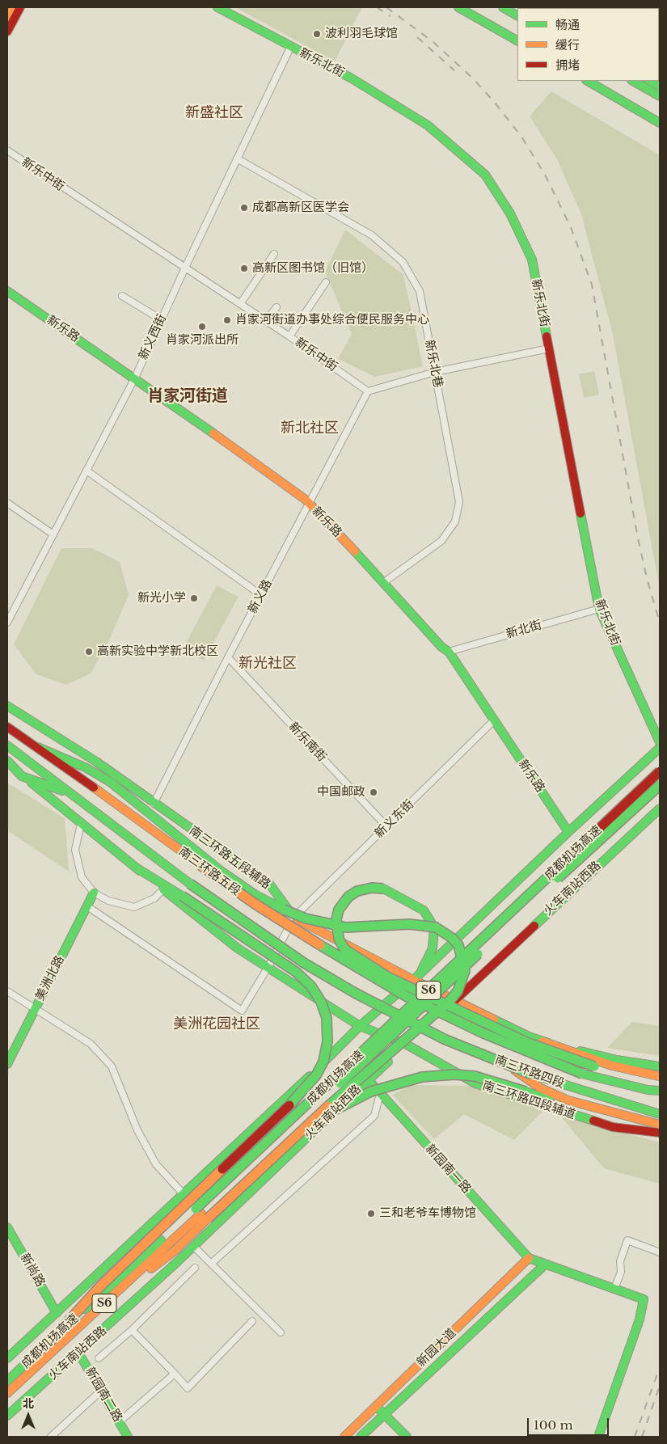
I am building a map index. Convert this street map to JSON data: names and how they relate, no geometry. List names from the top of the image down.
{
  "streets": {
    "main road": [
      "新乐北街",
      "新乐路",
      "成都机场高速",
      "南三环路五段辅路",
      "南三环路五段",
      "火车南站西路",
      "美洲北路",
      "S6",
      "南三环路四段",
      "南三环路四段辅道",
      "新园南一路",
      "新尚路",
      "新园大道",
      "新园南二路"
    ],
    "street": [
      "新乐中街",
      "新义西街",
      "新乐北巷",
      "新义路",
      "新北街",
      "新乐南街",
      "新义东街"
    ]
  },
  "crossings": [
    ["新乐北街", "新义西街"],
    ["新乐北街", "新北街"],
    ["新乐中街", "新义西街"],
    ["新乐中街", "新义路"],
    ["新乐路", "新义西街"],
    ["新乐路", "新乐北巷"],
    ["新乐路", "新义路"],
    ["新乐路", "新北街"],
    ["新乐路", "新义东街"],
    ["新义西街", "新乐北巷"],
    ["新义路", "新乐南街"],
    ["新义路", "南三环路五段辅路"],
    ["新乐南街", "新义东街"],
    ["新义东街", "南三环路五段辅路"],
    ["新义东街", "美洲北路"],
    ["南三环路五段辅路", "火车南站西路"],
    ["南三环路五段", "南三环路四段"],
    ["火车南站西路", "南三环路四段辅道"],
    ["火车南站西路", "新园南一路"],
    ["火车南站西路", "新园南二路"],
    ["新园南一路", "新园大道"]
  ],
  "districts": [
    "新盛社区",
    "肖家河街道",
    "新北社区",
    "新光社区",
    "美洲花园社区"
  ],
  "places": [
    "波利羽毛球馆",
    "成都高新区医学会",
    "高新区图书馆（旧馆）",
    "肖家河街道办事处综合便民服务中心",
    "肖家河派出所",
    "新光小学",
    "高新实验中学新北校区",
    "中国邮政",
    "三和老爷车博物馆"
  ],
  "legend": ["畅通", "缓行", "拥堵"],
  "scale_bar": "100 m",
  "north": "top"
}
